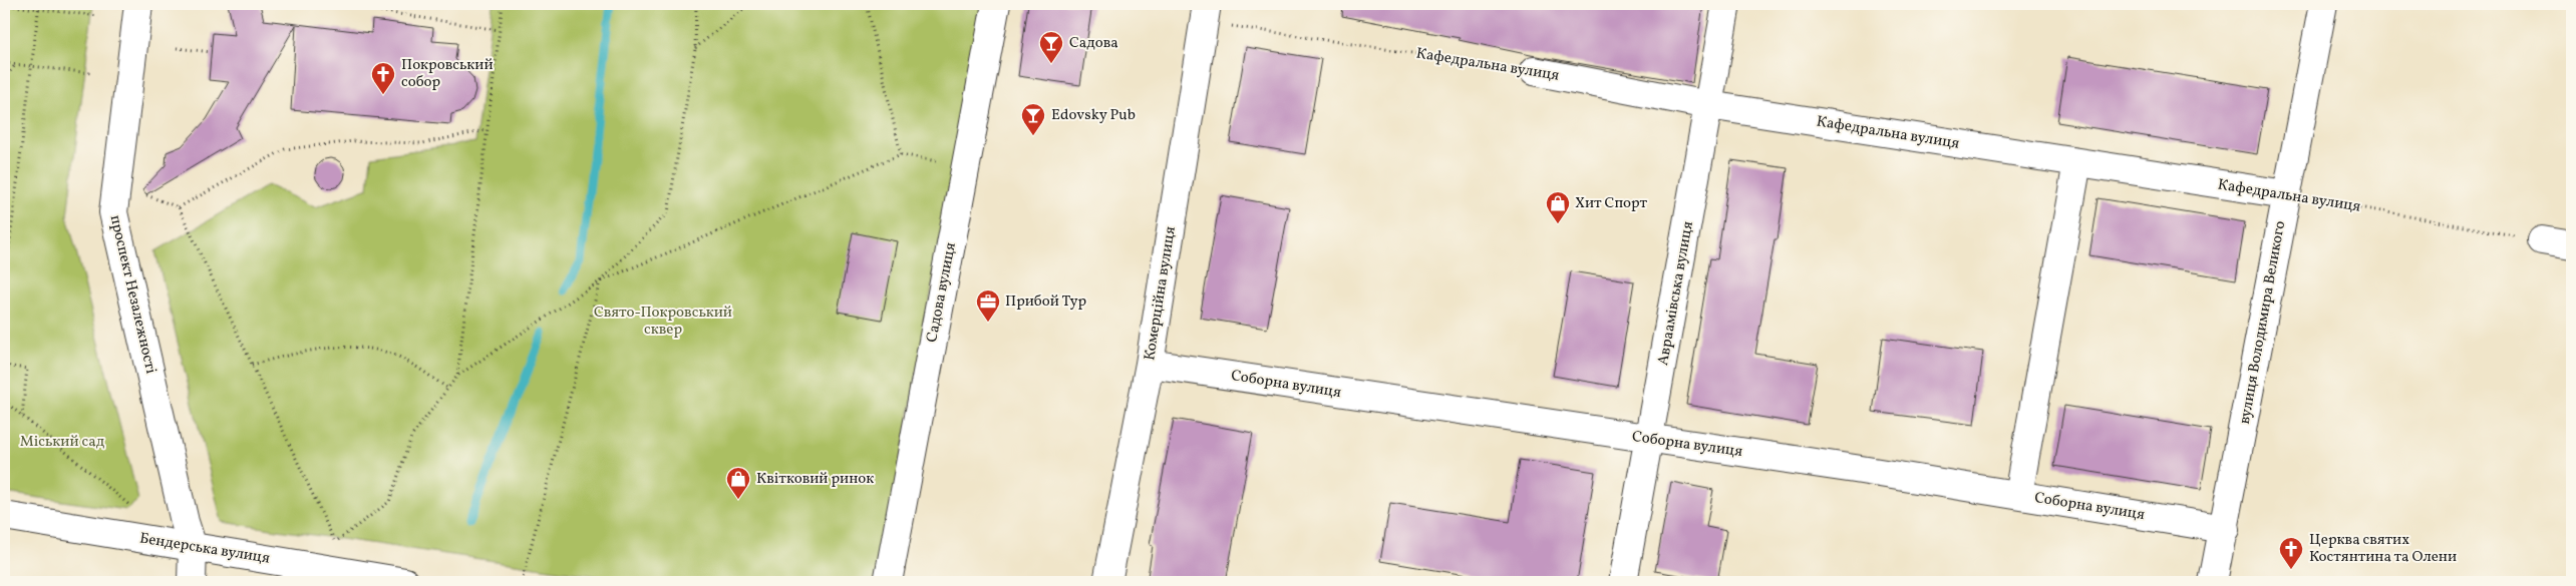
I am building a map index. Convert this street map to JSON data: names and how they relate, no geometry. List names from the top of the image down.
{
  "streets": {
    "street": [
      "Кафедральна вулиця",
      "Садова вулиця",
      "Комерційна вулиця",
      "Авраамівська вулиця",
      "проспект Незалежності",
      "вулиця Володимира Великого",
      "Соборна вулиця",
      "Бендерська вулиця"
    ]
  },
  "crossings": [
    ["Кафедральна вулиця", "Комерційна вулиця"],
    ["Кафедральна вулиця", "Авраамівська вулиця"],
    ["Кафедральна вулиця", "вулиця Володимира Великого"],
    ["Комерційна вулиця", "Соборна вулиця"],
    ["Авраамівська вулиця", "Соборна вулиця"],
    ["проспект Незалежності", "Бендерська вулиця"],
    ["вулиця Володимира Великого", "Соборна вулиця"]
  ],
  "parks": ["Свято-Покровський сквер", "Міський сад"],
  "places": {
    "bar": ["Садова", "Edovsky Pub"],
    "church": ["Покровський собор", "Церква святих Костянтина та Олени"],
    "shop": ["Хит Спорт", "Квітковий ринок"],
    "office": ["Прибой Тур"]
  }
}
